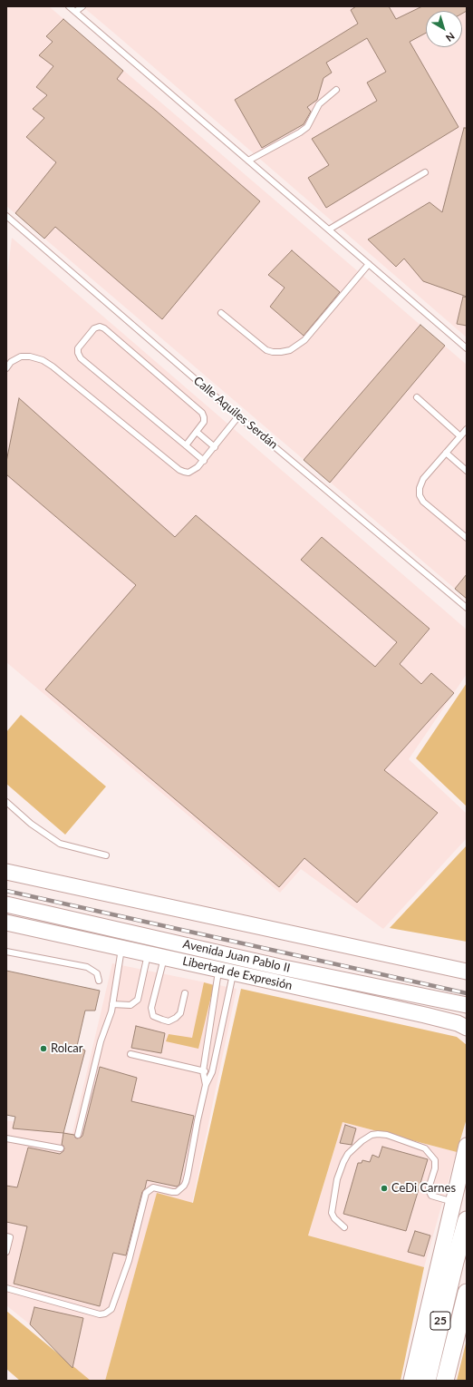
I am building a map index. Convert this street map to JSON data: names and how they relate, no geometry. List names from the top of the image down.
{
  "streets": {
    "main road": ["Avenida Juan Pablo II", "Libertad de Expresión", "25"],
    "lane": ["Calle Aquiles Serdán"]
  },
  "places": ["Rolcar", "CeDi Carnes"],
  "north": "bottom right"
}
